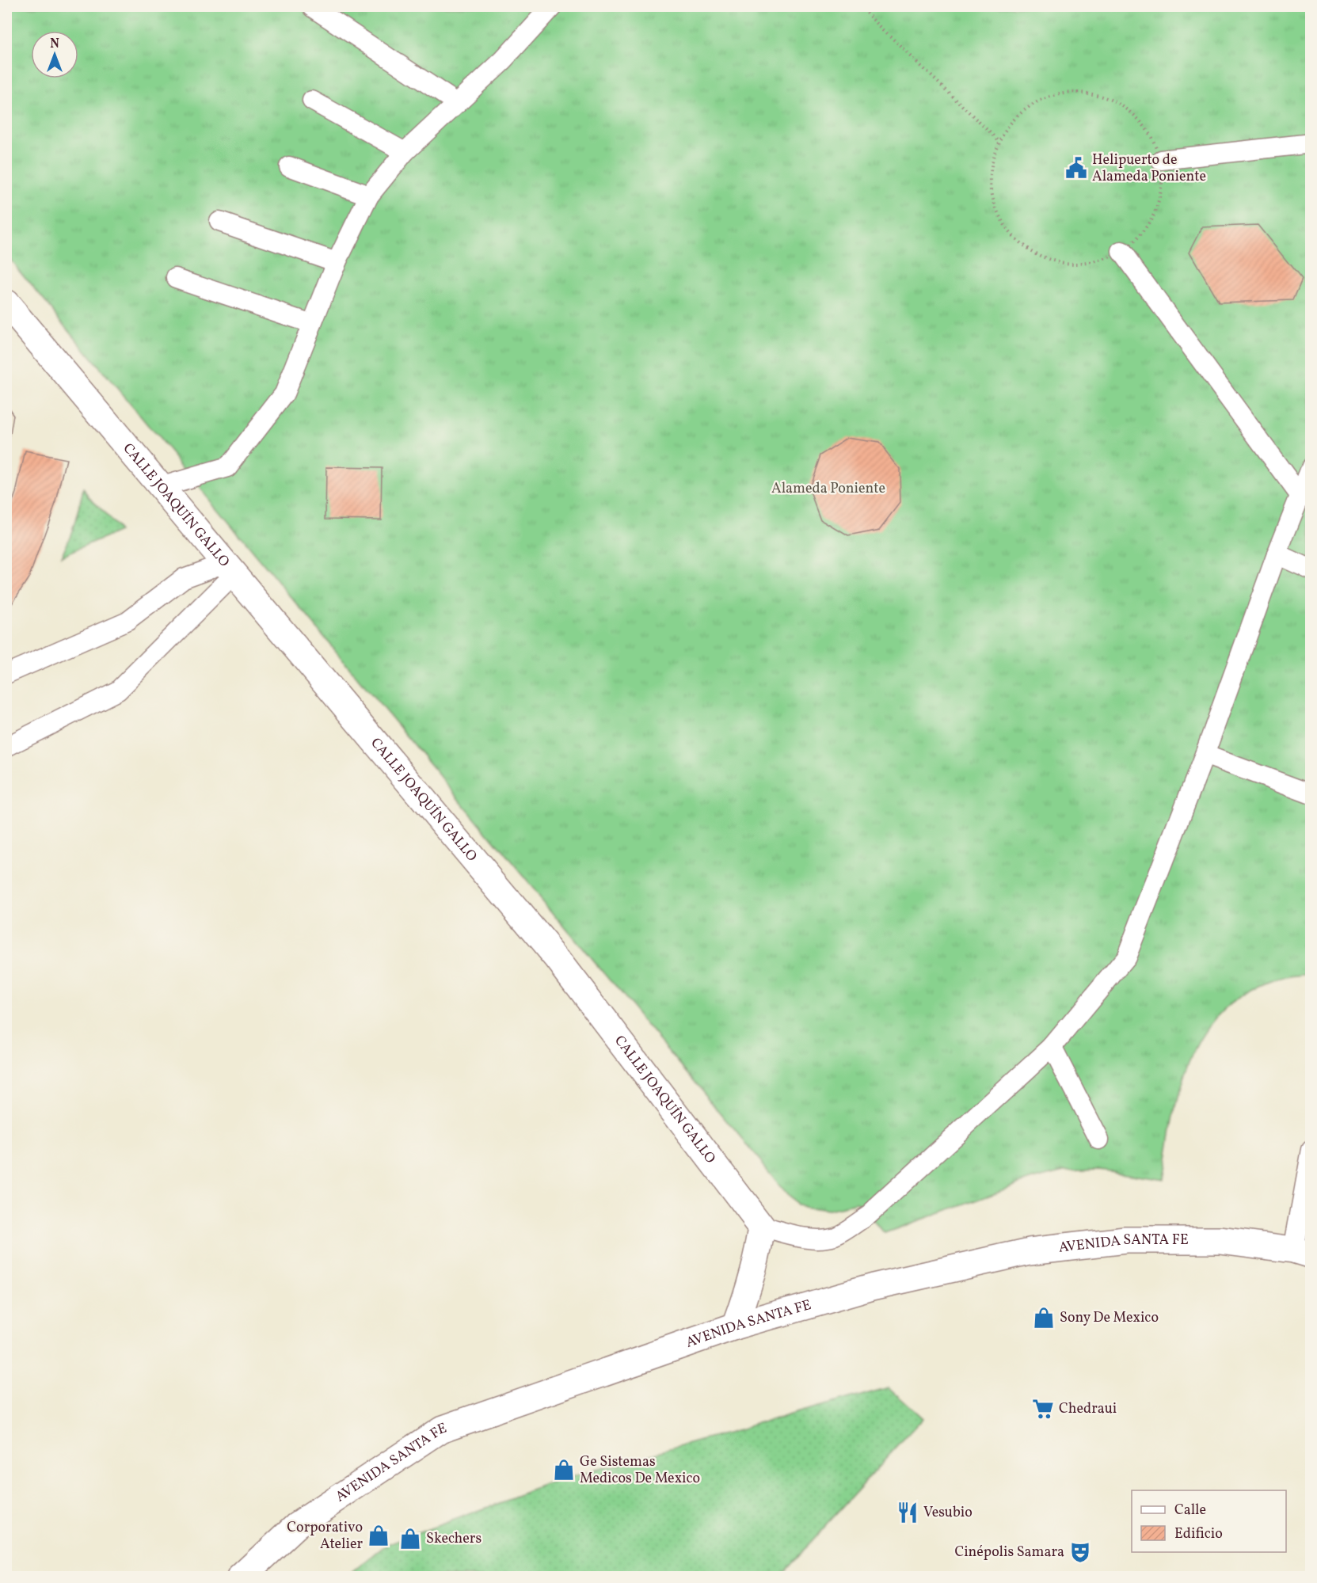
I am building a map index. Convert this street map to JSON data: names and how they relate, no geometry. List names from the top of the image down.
{
  "streets": {
    "street": ["CALLE JOAQUÍN GALLO", "AVENIDA SANTA FE"]
  },
  "parks": ["Alameda Poniente"],
  "places": {
    "public building": ["Helipuerto de Alameda Poniente"],
    "shop": [
      "Sony De Mexico",
      "Ge Sistemas Medicos De Mexico",
      "Corporativo Atelier",
      "Skechers"
    ],
    "supermarket": ["Chedraui"],
    "restaurant": ["Vesubio"],
    "theatre": ["Cinépolis Samara"]
  },
  "legend": ["Calle", "Edificio"],
  "north": "top"
}
